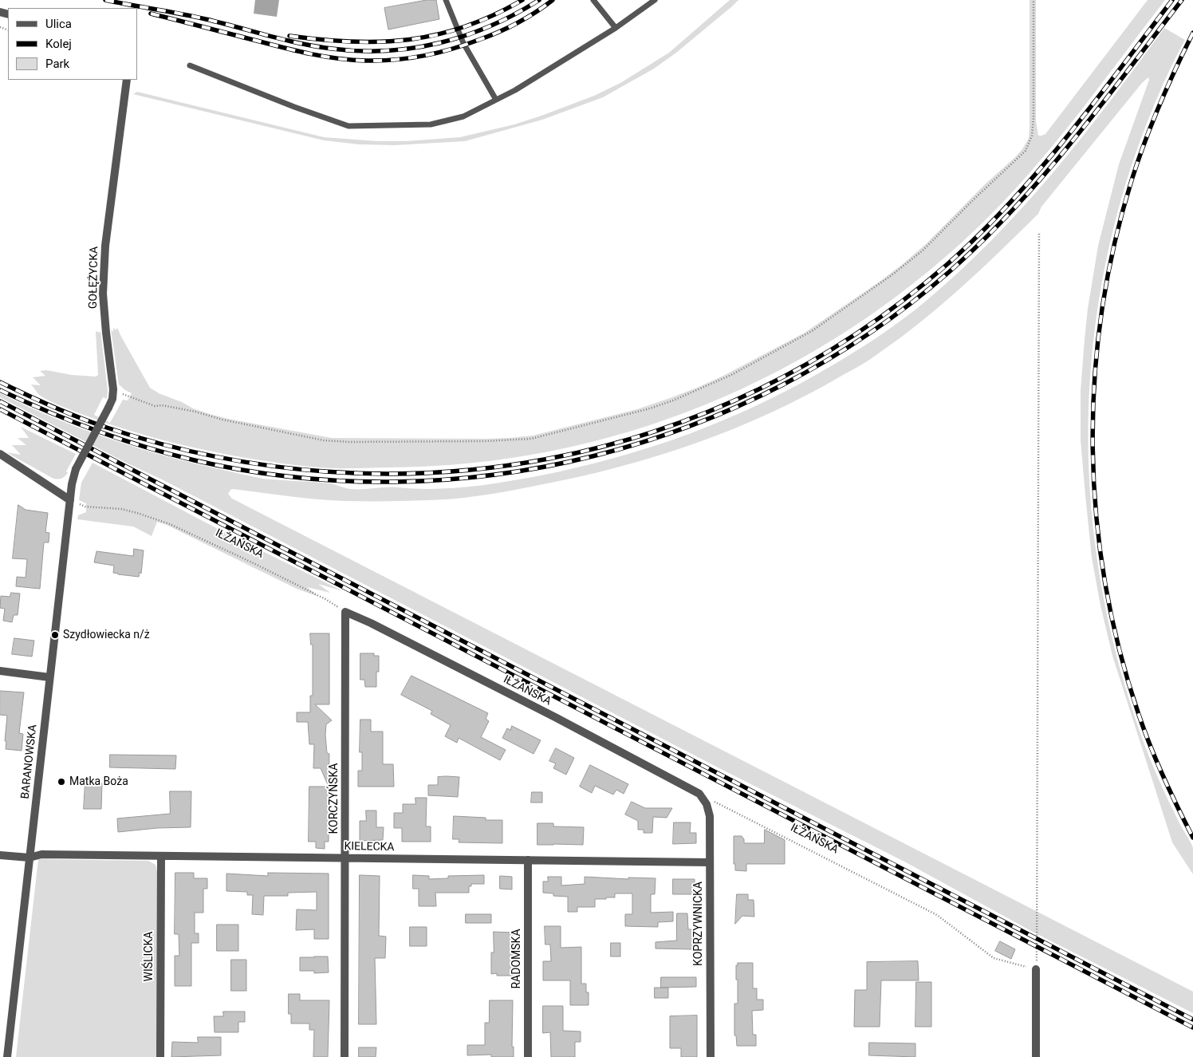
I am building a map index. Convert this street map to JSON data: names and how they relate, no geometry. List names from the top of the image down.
{
  "streets": {
    "street": [
      "GOŁĘŻYCKA",
      "IŁŻAŃSKA",
      "BARANOWSKA",
      "KORCZYŃSKA",
      "KIELECKA",
      "KOPRZYWNICKA",
      "WIŚLICKA",
      "RADOMSKA"
    ]
  },
  "crossings": [
    ["GOŁĘŻYCKA", "BARANOWSKA"],
    ["IŁŻAŃSKA", "BARANOWSKA"],
    ["IŁŻAŃSKA", "KORCZYŃSKA"],
    ["IŁŻAŃSKA", "KOPRZYWNICKA"],
    ["BARANOWSKA", "KIELECKA"],
    ["KORCZYŃSKA", "KIELECKA"],
    ["KIELECKA", "KOPRZYWNICKA"],
    ["KIELECKA", "WIŚLICKA"],
    ["KIELECKA", "RADOMSKA"]
  ],
  "places": ["Szydłowiecka n/ż", "Matka Boża"],
  "legend": ["Ulica", "Kolej", "Park"]
}
